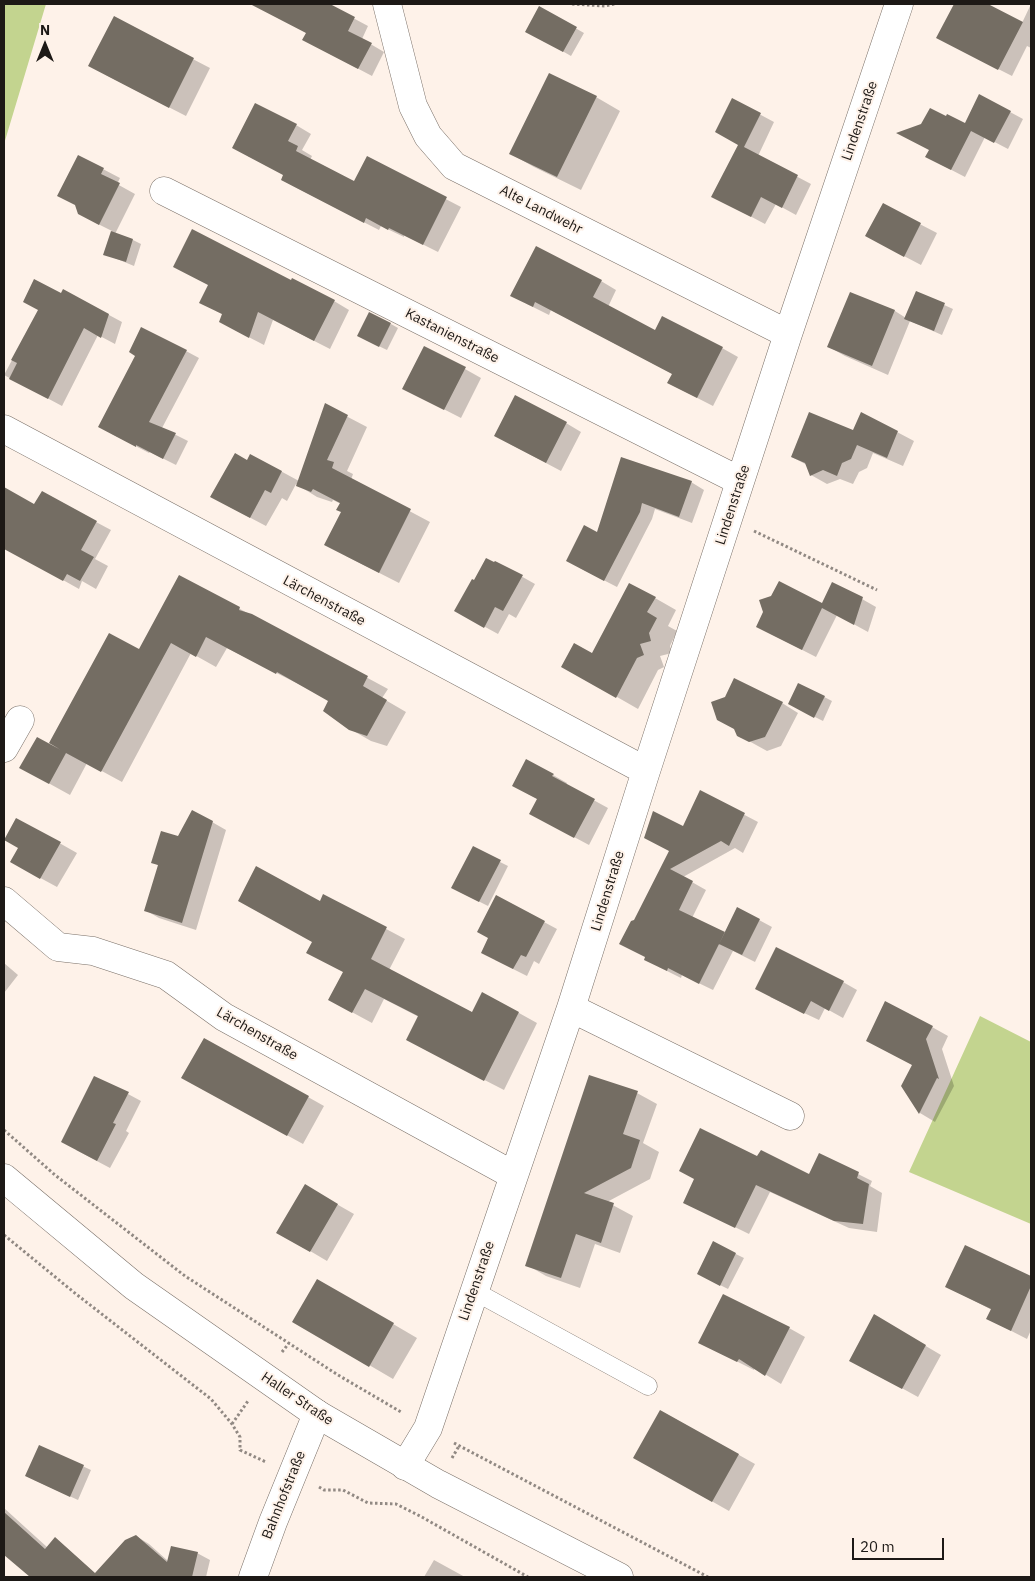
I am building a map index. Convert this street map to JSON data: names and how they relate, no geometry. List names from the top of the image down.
{
  "streets": {
    "street": [
      "Lindenstraße",
      "Alte Landwehr",
      "Kastanienstraße",
      "Lärchenstraße",
      "Haller Straße",
      "Bahnhofstraße"
    ]
  },
  "crossings": [
    ["Lindenstraße", "Alte Landwehr"],
    ["Lindenstraße", "Kastanienstraße"],
    ["Lindenstraße", "Lärchenstraße"],
    ["Lindenstraße", "Haller Straße"],
    ["Haller Straße", "Bahnhofstraße"]
  ],
  "scale_bar": "20 m",
  "north": "top"
}
